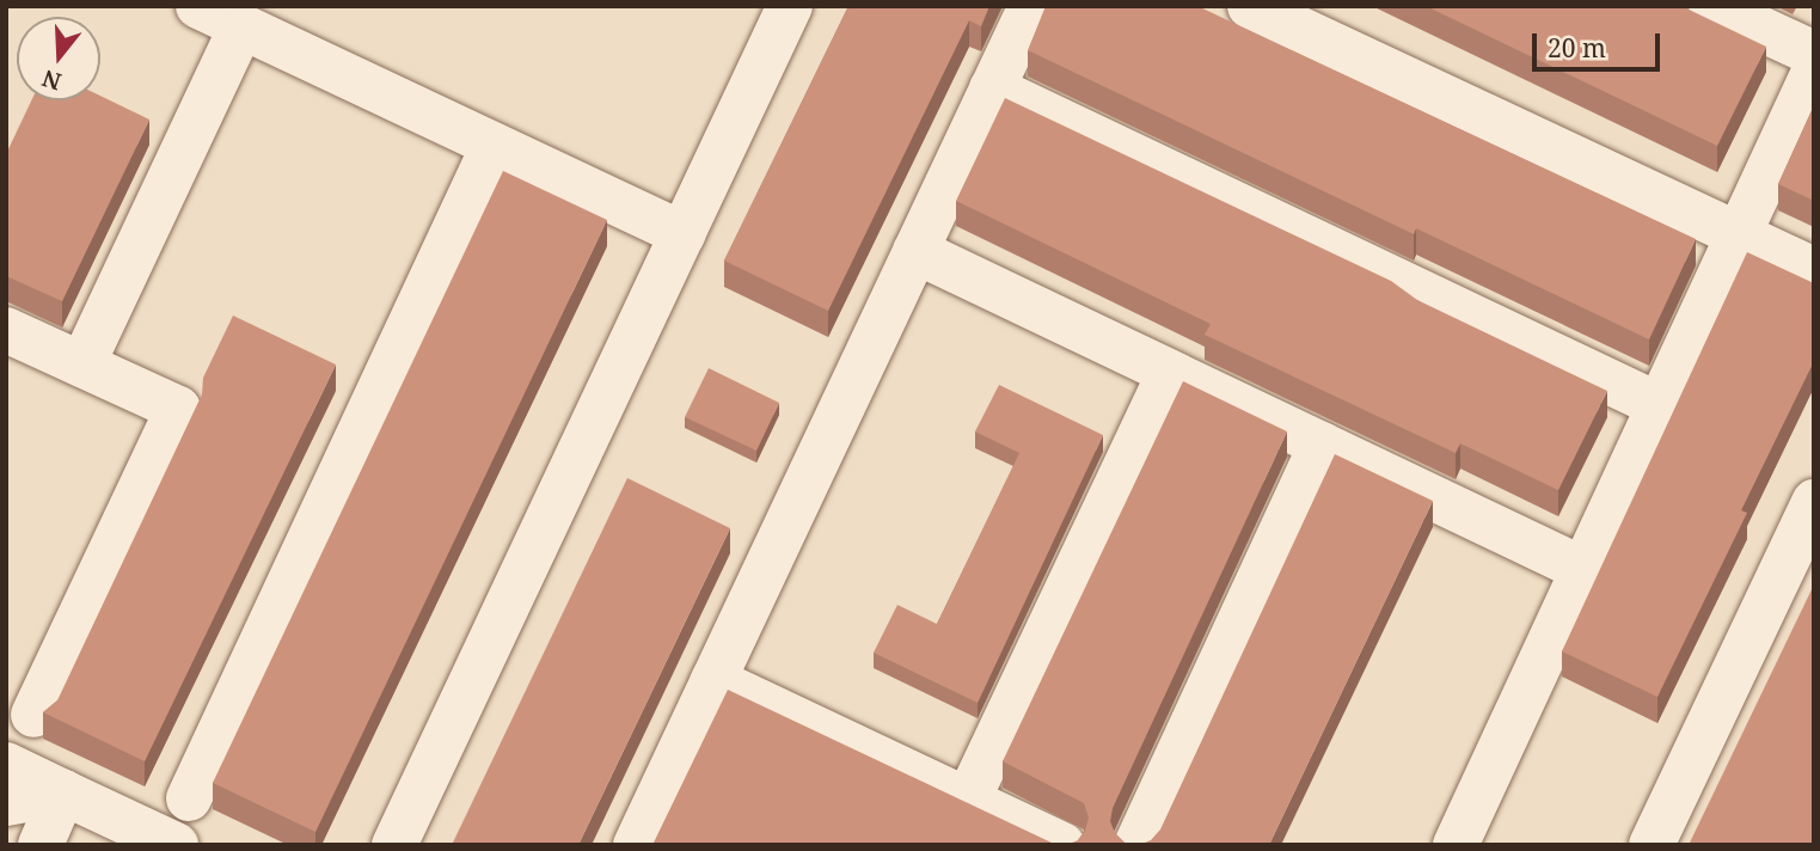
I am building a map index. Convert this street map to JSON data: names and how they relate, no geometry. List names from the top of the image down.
{
  "scale_bar": "20 m",
  "north": "bottom"
}
